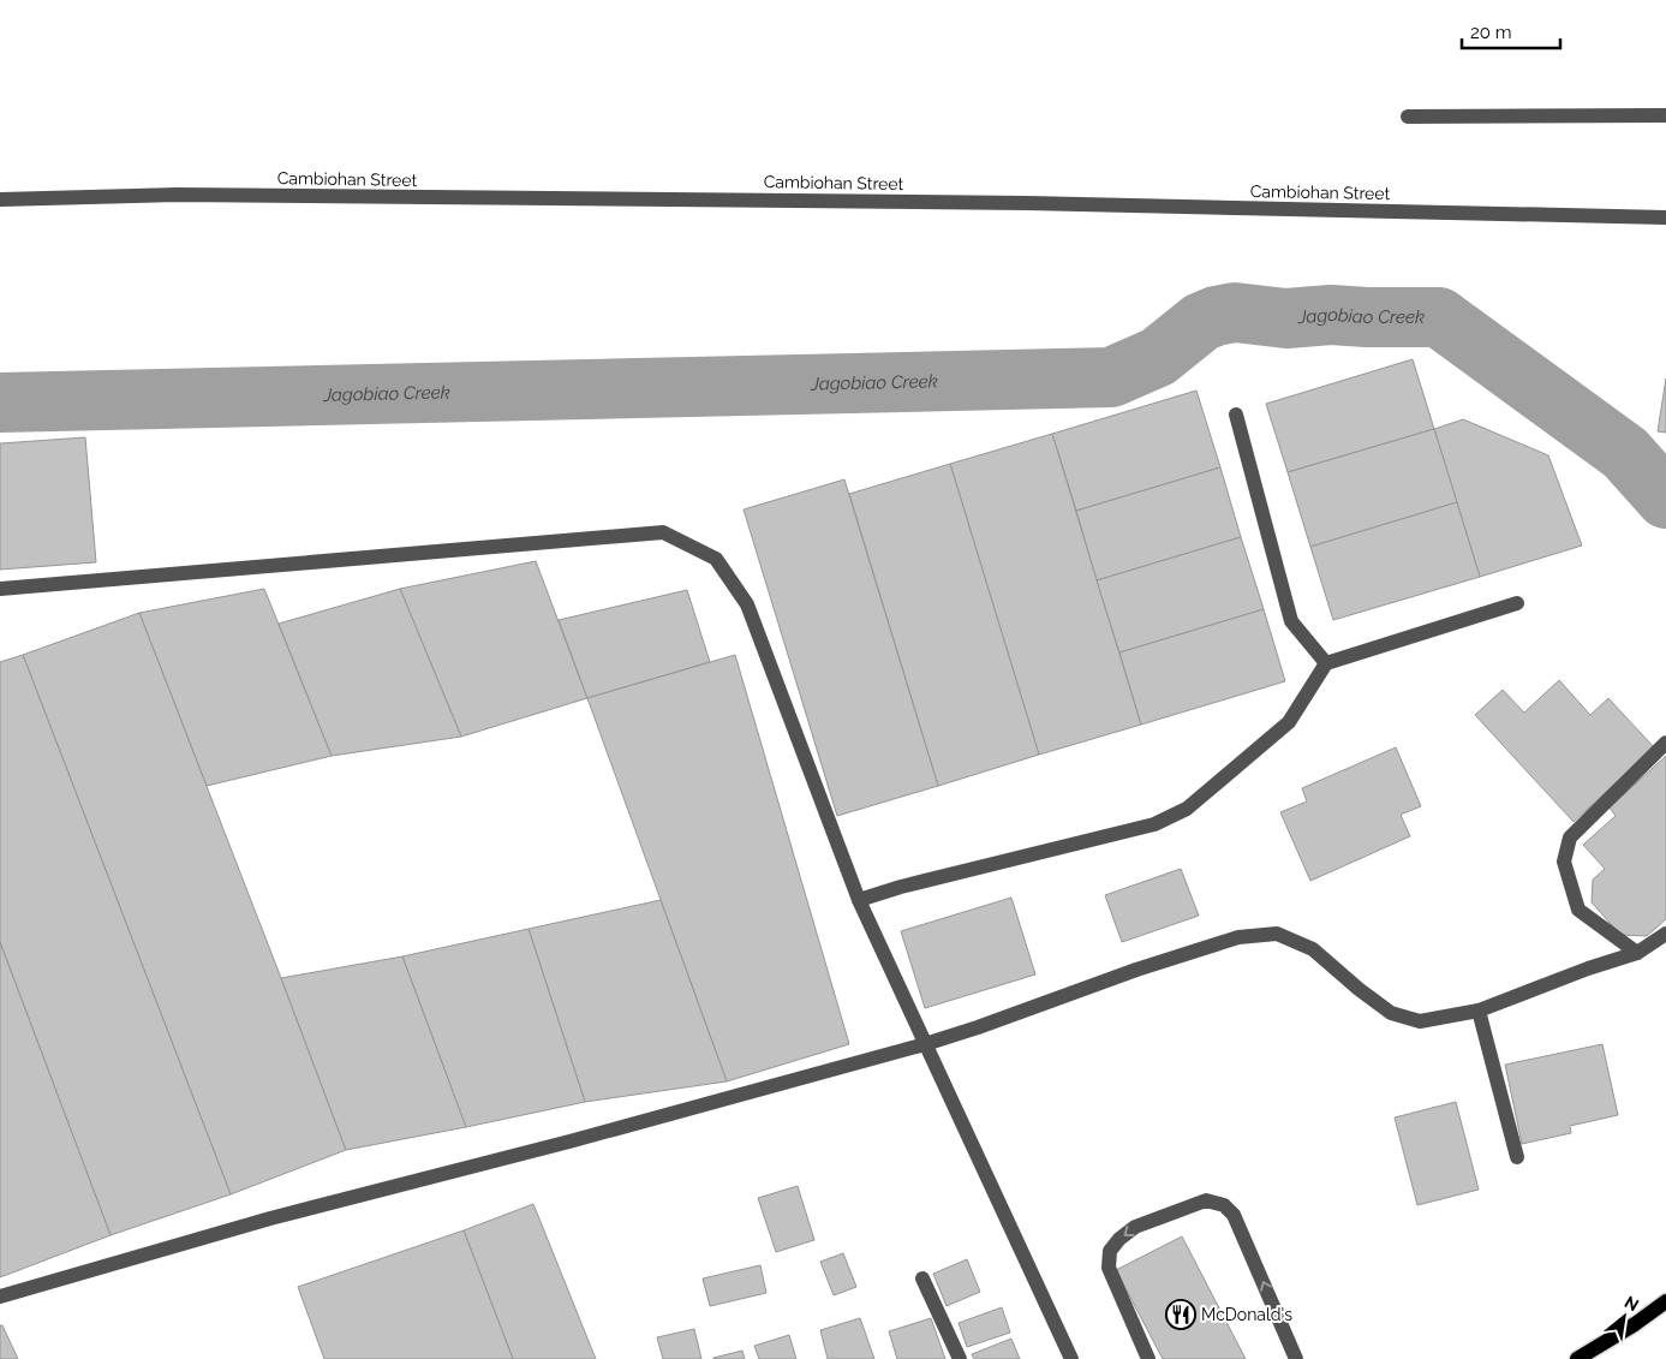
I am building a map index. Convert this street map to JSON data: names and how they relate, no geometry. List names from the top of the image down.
{
  "streets": {
    "street": ["Cambiohan Street"]
  },
  "water": ["Jagobiao Creek"],
  "places": {
    "restaurant": ["McDonald's"]
  },
  "scale_bar": "20 m",
  "north": "top right"
}
